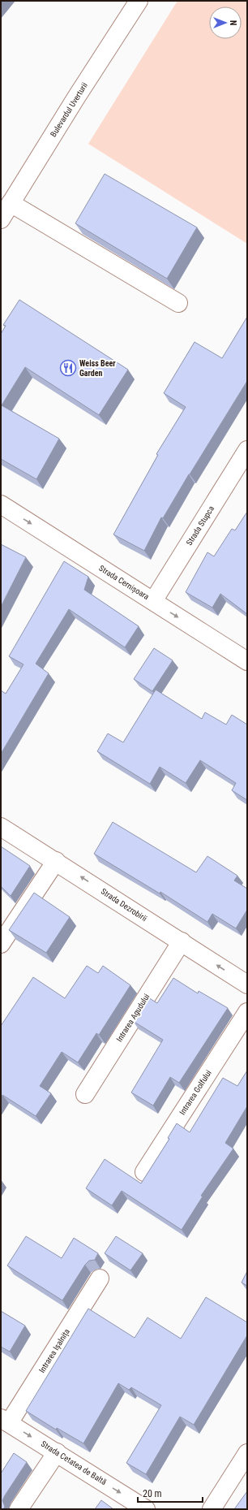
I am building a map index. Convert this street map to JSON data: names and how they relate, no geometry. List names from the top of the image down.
{
  "streets": {
    "street": [
      "Bulevardul Uverturii",
      "Strada Stupca",
      "Strada Cernișoara",
      "Strada Dezrobirii",
      "Intrarea Agudului",
      "Intrarea Golfului",
      "Intrarea Ișalnița",
      "Strada Cetatea de Baltă"
    ]
  },
  "crossings": [
    ["Strada Stupca", "Strada Cernișoara"],
    ["Strada Dezrobirii", "Intrarea Agudului"],
    ["Intrarea Ișalnița", "Strada Cetatea de Baltă"]
  ],
  "one_way": ["Strada Cernișoara", "Strada Dezrobirii", "Strada Cetatea de Baltă"],
  "places": {
    "restaurant": ["Weiss Beer Garden"]
  },
  "scale_bar": "20 m",
  "north": "right"
}
